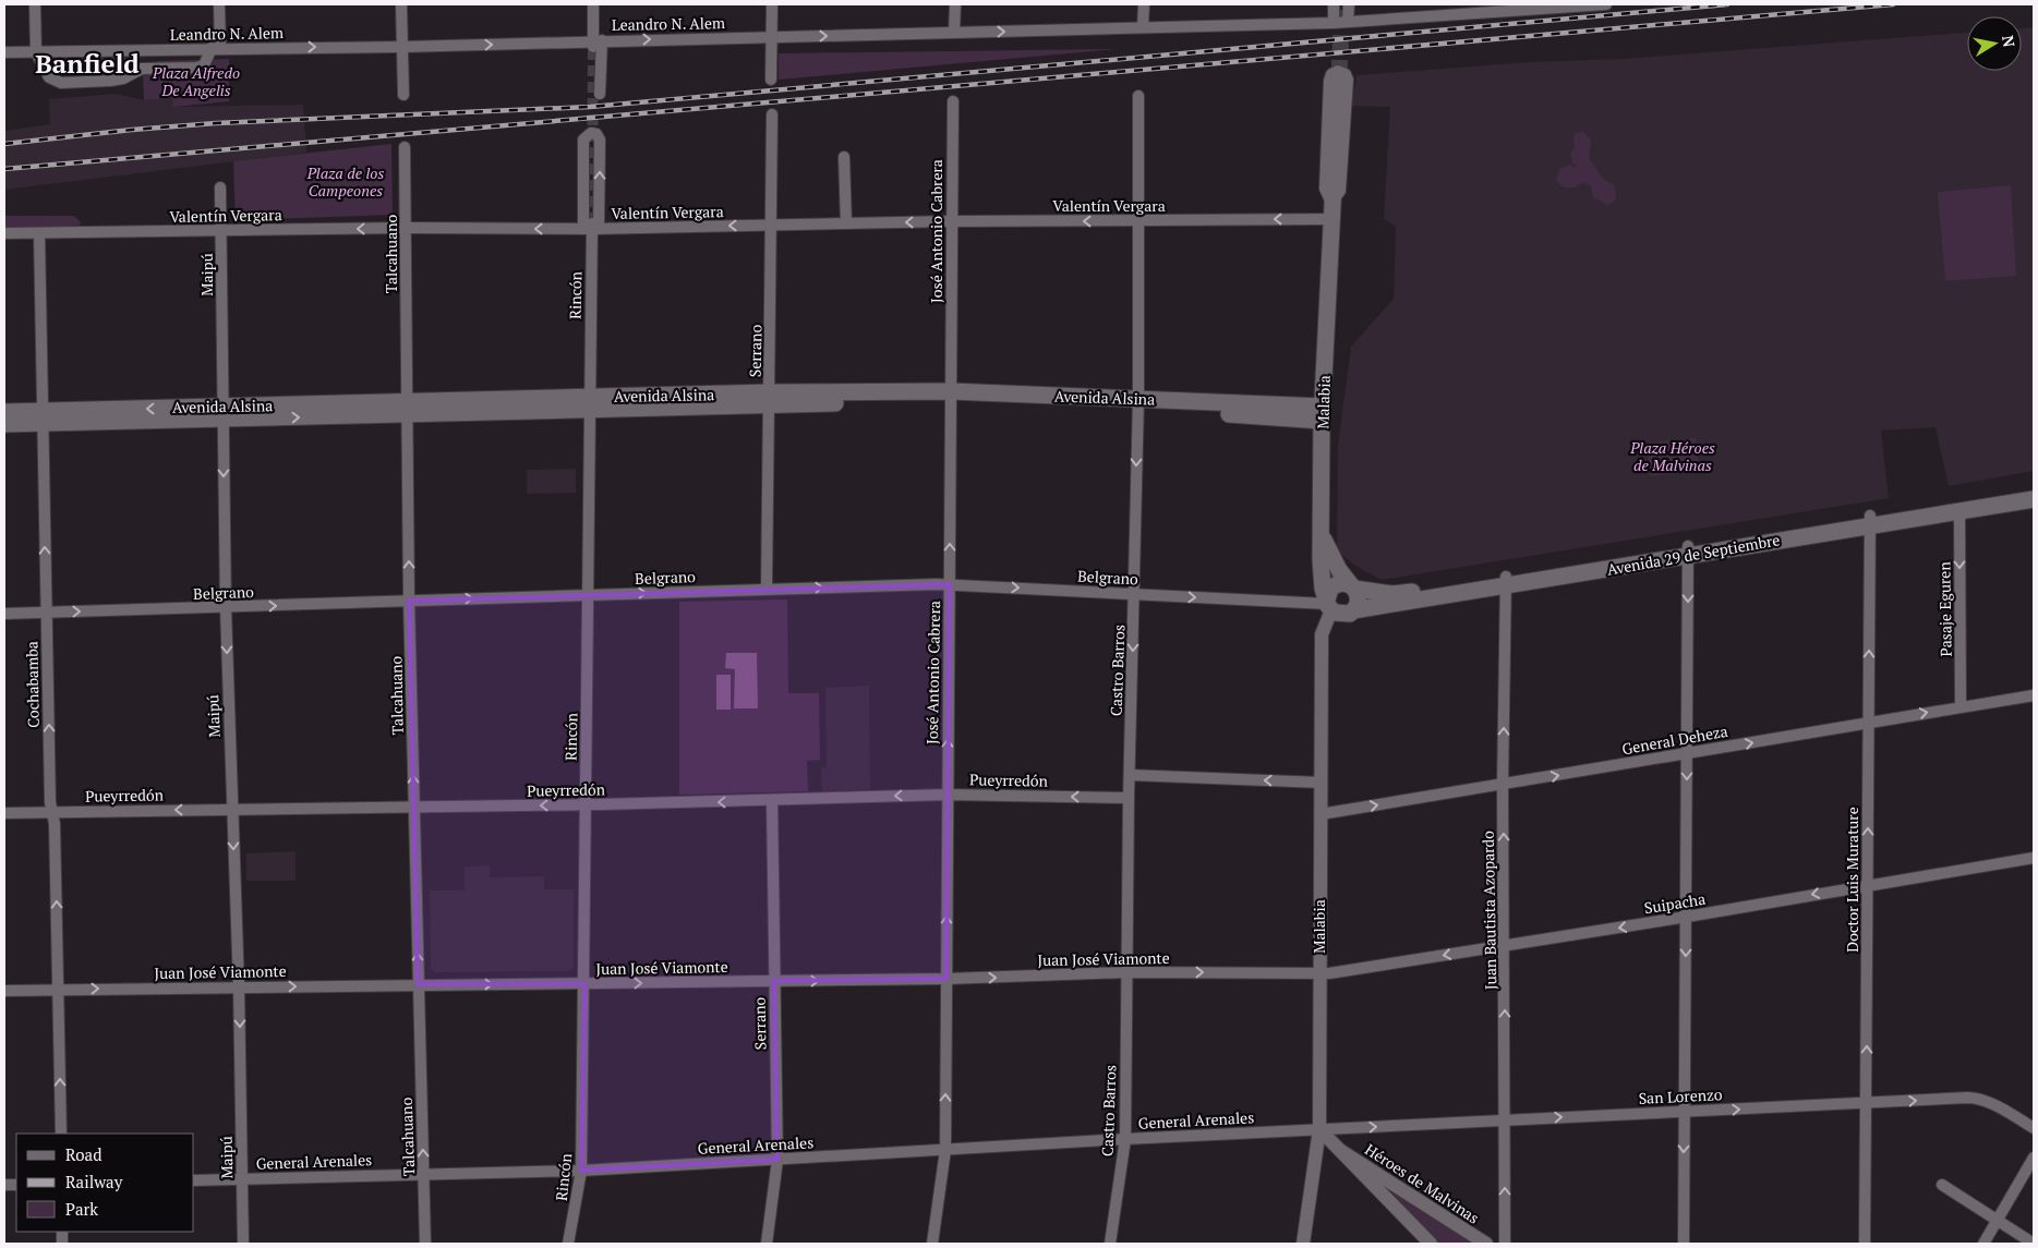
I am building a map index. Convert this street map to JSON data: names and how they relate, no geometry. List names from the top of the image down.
{
  "streets": {
    "main road": ["Avenida Alsina", "Malabia", "Avenida 29 de Septiembre"],
    "street": [
      "Leandro N. Alem",
      "Valentín Vergara",
      "José Antonio Cabrera",
      "Talcahuano",
      "Maipú",
      "Rincón",
      "Serrano",
      "Belgrano",
      "Pasaje Eguren",
      "Castro Barros",
      "Cochabamba",
      "General Deheza",
      "Pueyrredón",
      "Doctor Luis Murature",
      "Suipacha",
      "Juan Bautista Azopardo",
      "Juan José Viamonte",
      "San Lorenzo",
      "General Arenales",
      "Héroes de Malvinas"
    ]
  },
  "crossings": [
    ["Valentín Vergara", "José Antonio Cabrera"],
    ["Valentín Vergara", "Talcahuano"],
    ["Valentín Vergara", "Maipú"],
    ["Valentín Vergara", "Rincón"],
    ["Valentín Vergara", "Serrano"],
    ["Valentín Vergara", "Malabia"],
    ["Valentín Vergara", "Castro Barros"],
    ["Valentín Vergara", "Cochabamba"],
    ["José Antonio Cabrera", "Avenida Alsina"],
    ["José Antonio Cabrera", "Belgrano"],
    ["José Antonio Cabrera", "Pueyrredón"],
    ["José Antonio Cabrera", "Juan José Viamonte"],
    ["José Antonio Cabrera", "General Arenales"],
    ["Talcahuano", "Avenida Alsina"],
    ["Talcahuano", "Belgrano"],
    ["Talcahuano", "Pueyrredón"],
    ["Talcahuano", "Juan José Viamonte"],
    ["Talcahuano", "General Arenales"],
    ["Maipú", "Avenida Alsina"],
    ["Maipú", "Belgrano"],
    ["Maipú", "Pueyrredón"],
    ["Maipú", "Juan José Viamonte"],
    ["Maipú", "General Arenales"],
    ["Rincón", "Avenida Alsina"],
    ["Rincón", "Belgrano"],
    ["Rincón", "Pueyrredón"],
    ["Rincón", "Juan José Viamonte"],
    ["Rincón", "General Arenales"],
    ["Serrano", "Avenida Alsina"],
    ["Serrano", "Belgrano"],
    ["Serrano", "Pueyrredón"],
    ["Serrano", "Juan José Viamonte"],
    ["Serrano", "General Arenales"],
    ["Avenida Alsina", "Malabia"],
    ["Avenida Alsina", "Castro Barros"],
    ["Avenida Alsina", "Cochabamba"],
    ["Malabia", "Avenida 29 de Septiembre"],
    ["Malabia", "Belgrano"],
    ["Malabia", "General Deheza"],
    ["Malabia", "Suipacha"],
    ["Malabia", "Juan José Viamonte"],
    ["Malabia", "San Lorenzo"],
    ["Malabia", "General Arenales"],
    ["Malabia", "Héroes de Malvinas"],
    ["Avenida 29 de Septiembre", "Belgrano"],
    ["Avenida 29 de Septiembre", "Pasaje Eguren"],
    ["Avenida 29 de Septiembre", "Doctor Luis Murature"],
    ["Avenida 29 de Septiembre", "Juan Bautista Azopardo"],
    ["Belgrano", "Castro Barros"],
    ["Belgrano", "Cochabamba"],
    ["Pasaje Eguren", "General Deheza"],
    ["Castro Barros", "Pueyrredón"],
    ["Castro Barros", "Juan José Viamonte"],
    ["Castro Barros", "General Arenales"],
    ["Cochabamba", "Pueyrredón"],
    ["Cochabamba", "Juan José Viamonte"],
    ["General Deheza", "Doctor Luis Murature"],
    ["General Deheza", "Juan Bautista Azopardo"],
    ["Doctor Luis Murature", "Suipacha"],
    ["Doctor Luis Murature", "San Lorenzo"],
    ["Suipacha", "Juan Bautista Azopardo"],
    ["Suipacha", "Juan José Viamonte"],
    ["Juan Bautista Azopardo", "San Lorenzo"],
    ["San Lorenzo", "General Arenales"],
    ["San Lorenzo", "Héroes de Malvinas"],
    ["General Arenales", "Héroes de Malvinas"]
  ],
  "one_way": [
    "Leandro N. Alem",
    "Valentín Vergara",
    "José Antonio Cabrera",
    "Talcahuano",
    "Maipú",
    "Belgrano",
    "Pasaje Eguren",
    "Cochabamba",
    "General Deheza",
    "Pueyrredón",
    "Doctor Luis Murature",
    "Suipacha",
    "Juan Bautista Azopardo",
    "Juan José Viamonte",
    "San Lorenzo"
  ],
  "districts": ["Banfield"],
  "parks": ["Plaza Alfredo De Angelis", "Plaza de los Campeones", "Plaza Héroes de Malvinas"],
  "legend": ["Road", "Railway", "Park"],
  "north": "right"
}
